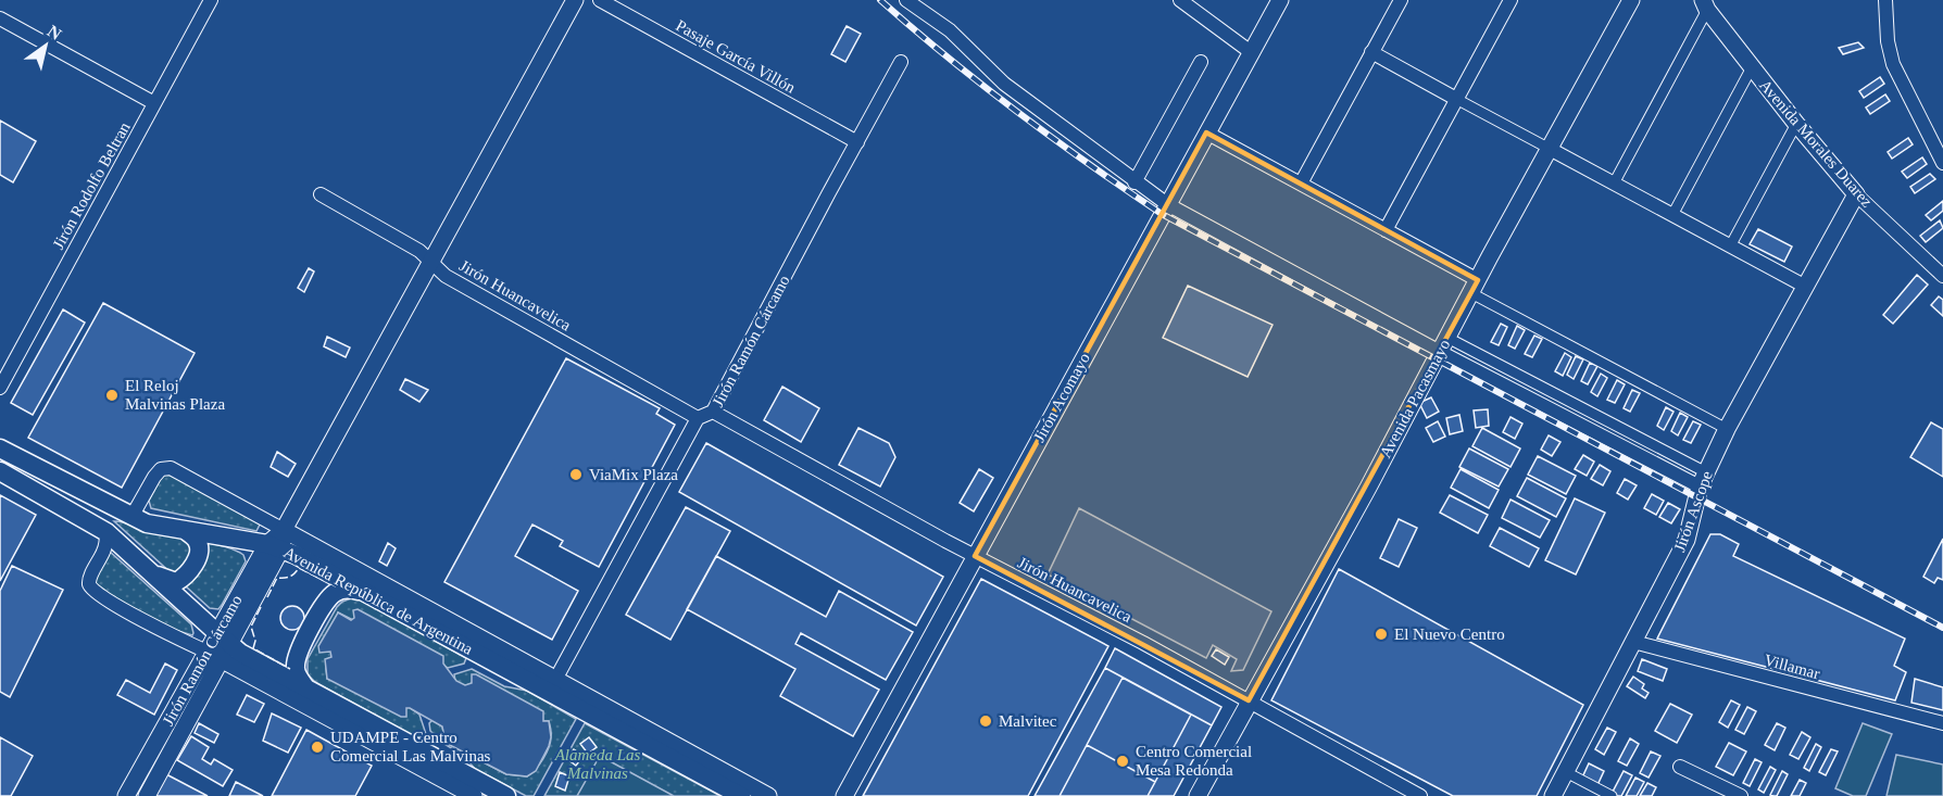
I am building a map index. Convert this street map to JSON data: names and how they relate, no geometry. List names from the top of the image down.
{
  "streets": {
    "main road": ["Avenida República de Argentina"],
    "street": [
      "Pasaje García Villón",
      "Avenida Morales Duarez",
      "Jirón Rodolfo Beltran",
      "Jirón Huancavelica",
      "Jirón Ramón Cárcamo",
      "Jirón Acomayo",
      "Avenida Pacasmayo",
      "Jirón Ascope",
      "Villamar"
    ]
  },
  "crossings": [
    ["Pasaje García Villón", "Jirón Ramón Cárcamo"],
    ["Avenida Morales Duarez", "Jirón Ascope"],
    ["Jirón Huancavelica", "Jirón Ramón Cárcamo"],
    ["Jirón Huancavelica", "Jirón Acomayo"],
    ["Jirón Huancavelica", "Avenida Pacasmayo"],
    ["Jirón Ramón Cárcamo", "Avenida República de Argentina"],
    ["Jirón Ascope", "Villamar"]
  ],
  "parks": ["Alameda Las Malvinas"],
  "places": [
    "El Reloj Malvinas Plaza",
    "ViaMix Plaza",
    "El Nuevo Centro",
    "Malvitec",
    "UDAMPE - Centro Comercial Las Malvinas",
    "Centro Comercial Mesa Redonda"
  ],
  "north": "top right"
}
